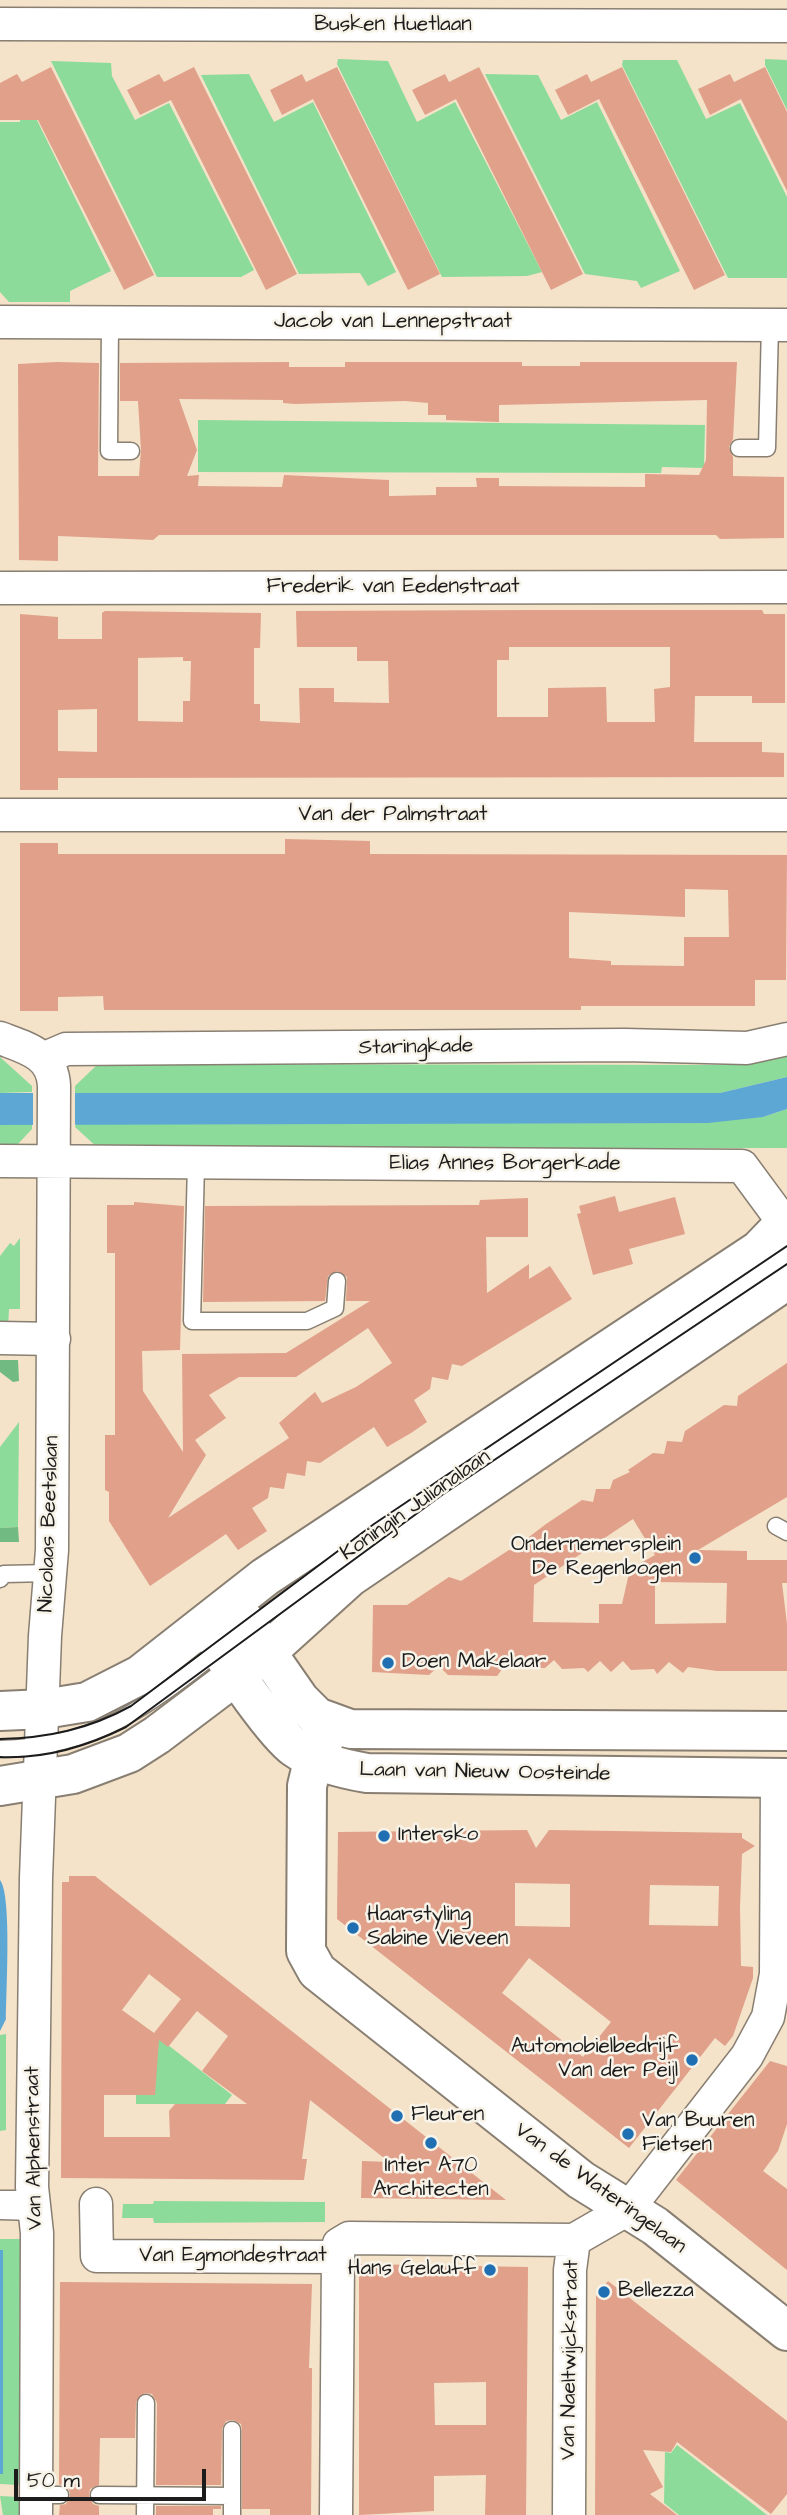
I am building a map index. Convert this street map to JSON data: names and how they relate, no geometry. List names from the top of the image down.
{
  "streets": {
    "main road": ["Koningin Julianalaan", "Laan van Nieuw Oosteinde", "Van de Wateringelaan"],
    "street": [
      "Busken Huetlaan",
      "Jacob van Lennepstraat",
      "Frederik van Eedenstraat",
      "Van der Palmstraat",
      "Staringkade",
      "Elias Annes Borgerkade",
      "Nicolaas Beetslaan",
      "Van Alphenstraat",
      "Van Egmondestraat",
      "Van Naeltwijckstraat"
    ]
  },
  "crossings": [
    ["Staringkade", "Nicolaas Beetslaan"],
    ["Elias Annes Borgerkade", "Koningin Julianalaan"],
    ["Elias Annes Borgerkade", "Nicolaas Beetslaan"],
    ["Koningin Julianalaan", "Nicolaas Beetslaan"],
    ["Koningin Julianalaan", "Laan van Nieuw Oosteinde"],
    ["Koningin Julianalaan", "Van Alphenstraat"],
    ["Nicolaas Beetslaan", "Van Alphenstraat"],
    ["Laan van Nieuw Oosteinde", "Van de Wateringelaan"],
    ["Laan van Nieuw Oosteinde", "Van Naeltwijckstraat"],
    ["Van de Wateringelaan", "Van Naeltwijckstraat"],
    ["Van Egmondestraat", "Van Naeltwijckstraat"]
  ],
  "places": [
    "Ondernemersplein De Regenbogen",
    "Doen Makelaar",
    "Intersko",
    "Haarstyling Sabine Vieveen",
    "Automobielbedrijf Van der Peijl",
    "Fleuren",
    "Van Buuren Fietsen",
    "Inter A70 Architecten",
    "Hans Gelauff",
    "Bellezza"
  ],
  "scale_bar": "50 m"
}
